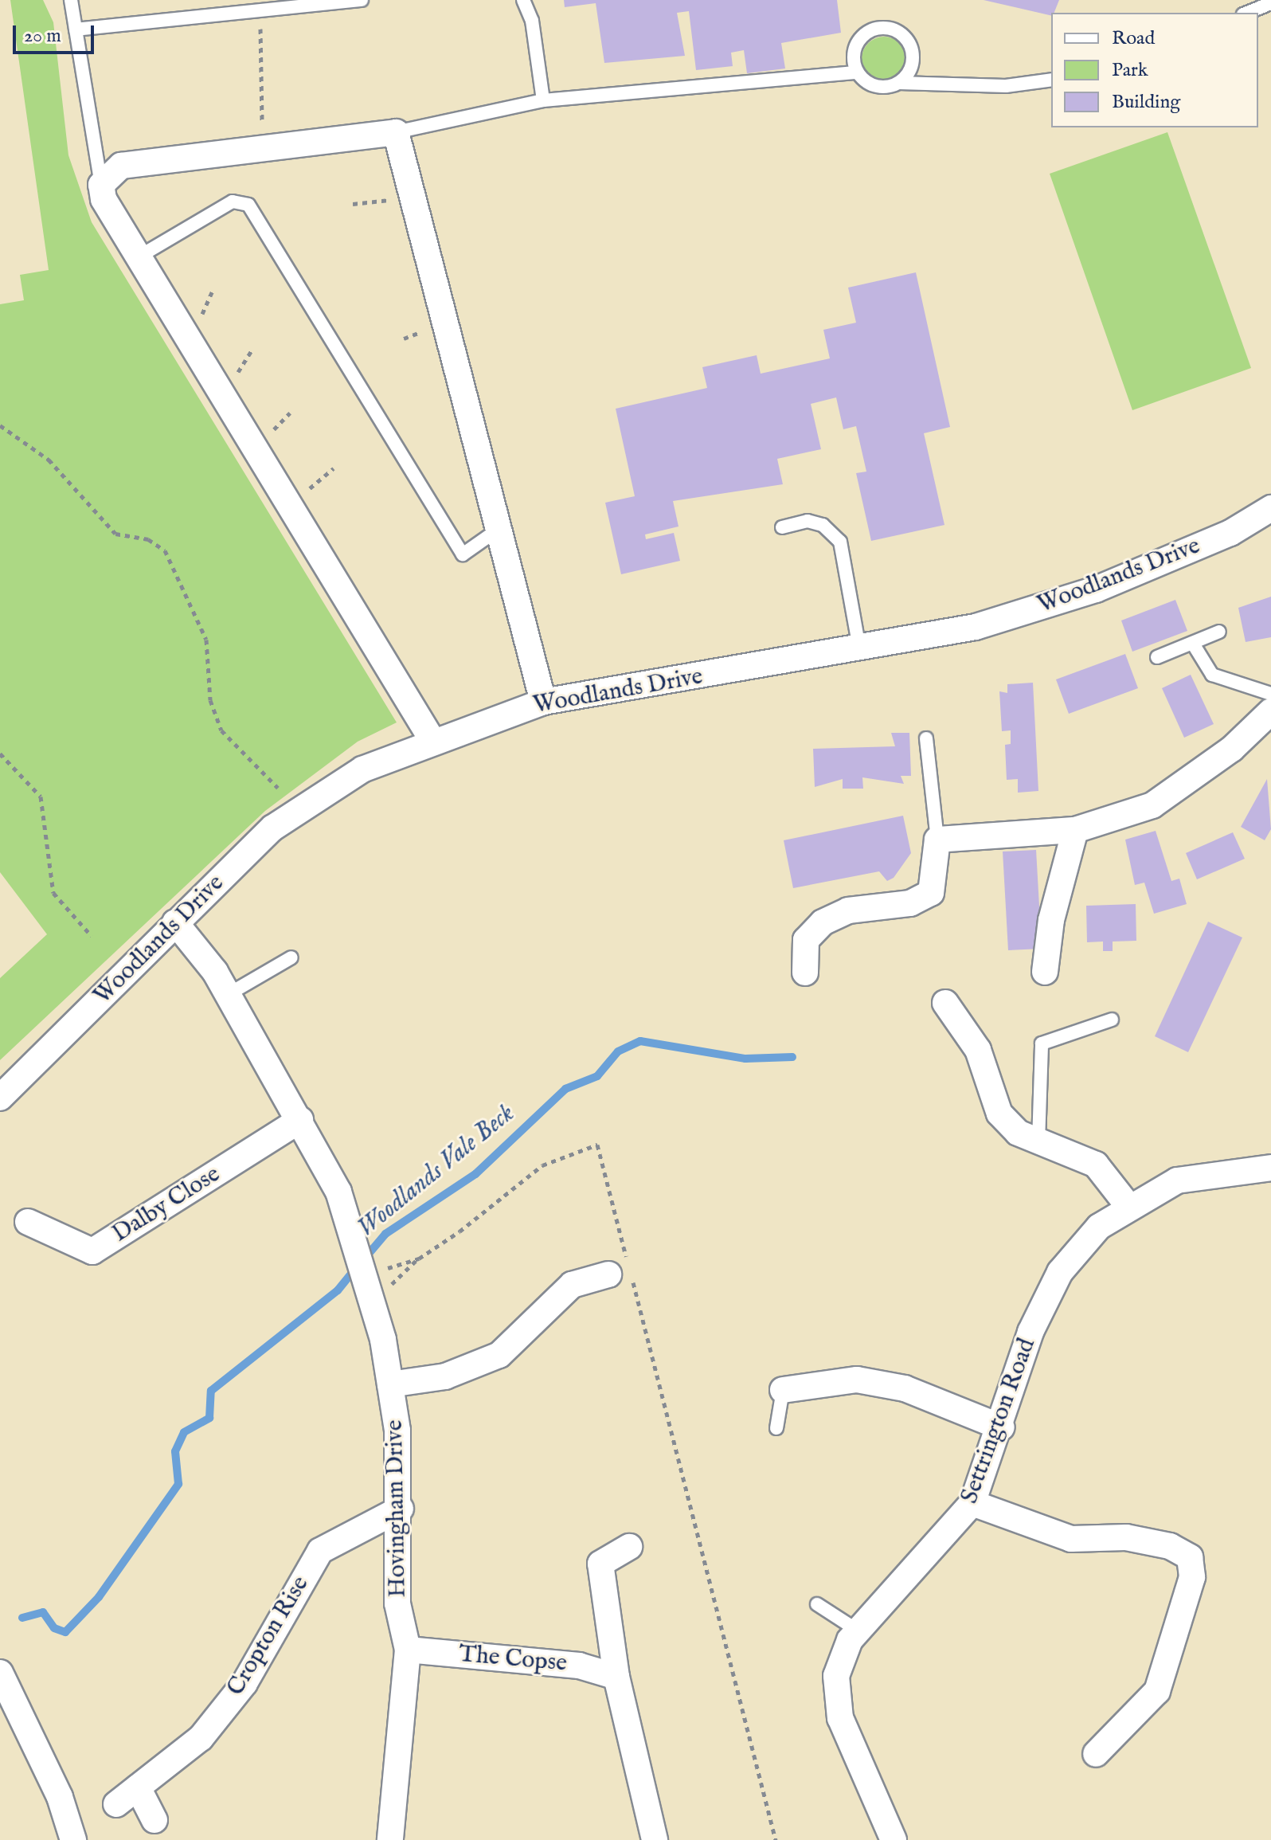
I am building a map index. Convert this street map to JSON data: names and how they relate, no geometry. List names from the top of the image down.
{
  "streets": {
    "street": [
      "Woodlands Drive",
      "Dalby Close",
      "Settrington Road",
      "Hovingham Drive",
      "Cropton Rise",
      "The Copse"
    ]
  },
  "crossings": [
    ["Woodlands Drive", "Hovingham Drive"],
    ["Dalby Close", "Hovingham Drive"],
    ["Hovingham Drive", "Cropton Rise"],
    ["Hovingham Drive", "The Copse"]
  ],
  "water": ["Woodlands Vale Beck"],
  "legend": ["Road", "Park", "Building"],
  "scale_bar": "20 m"
}
